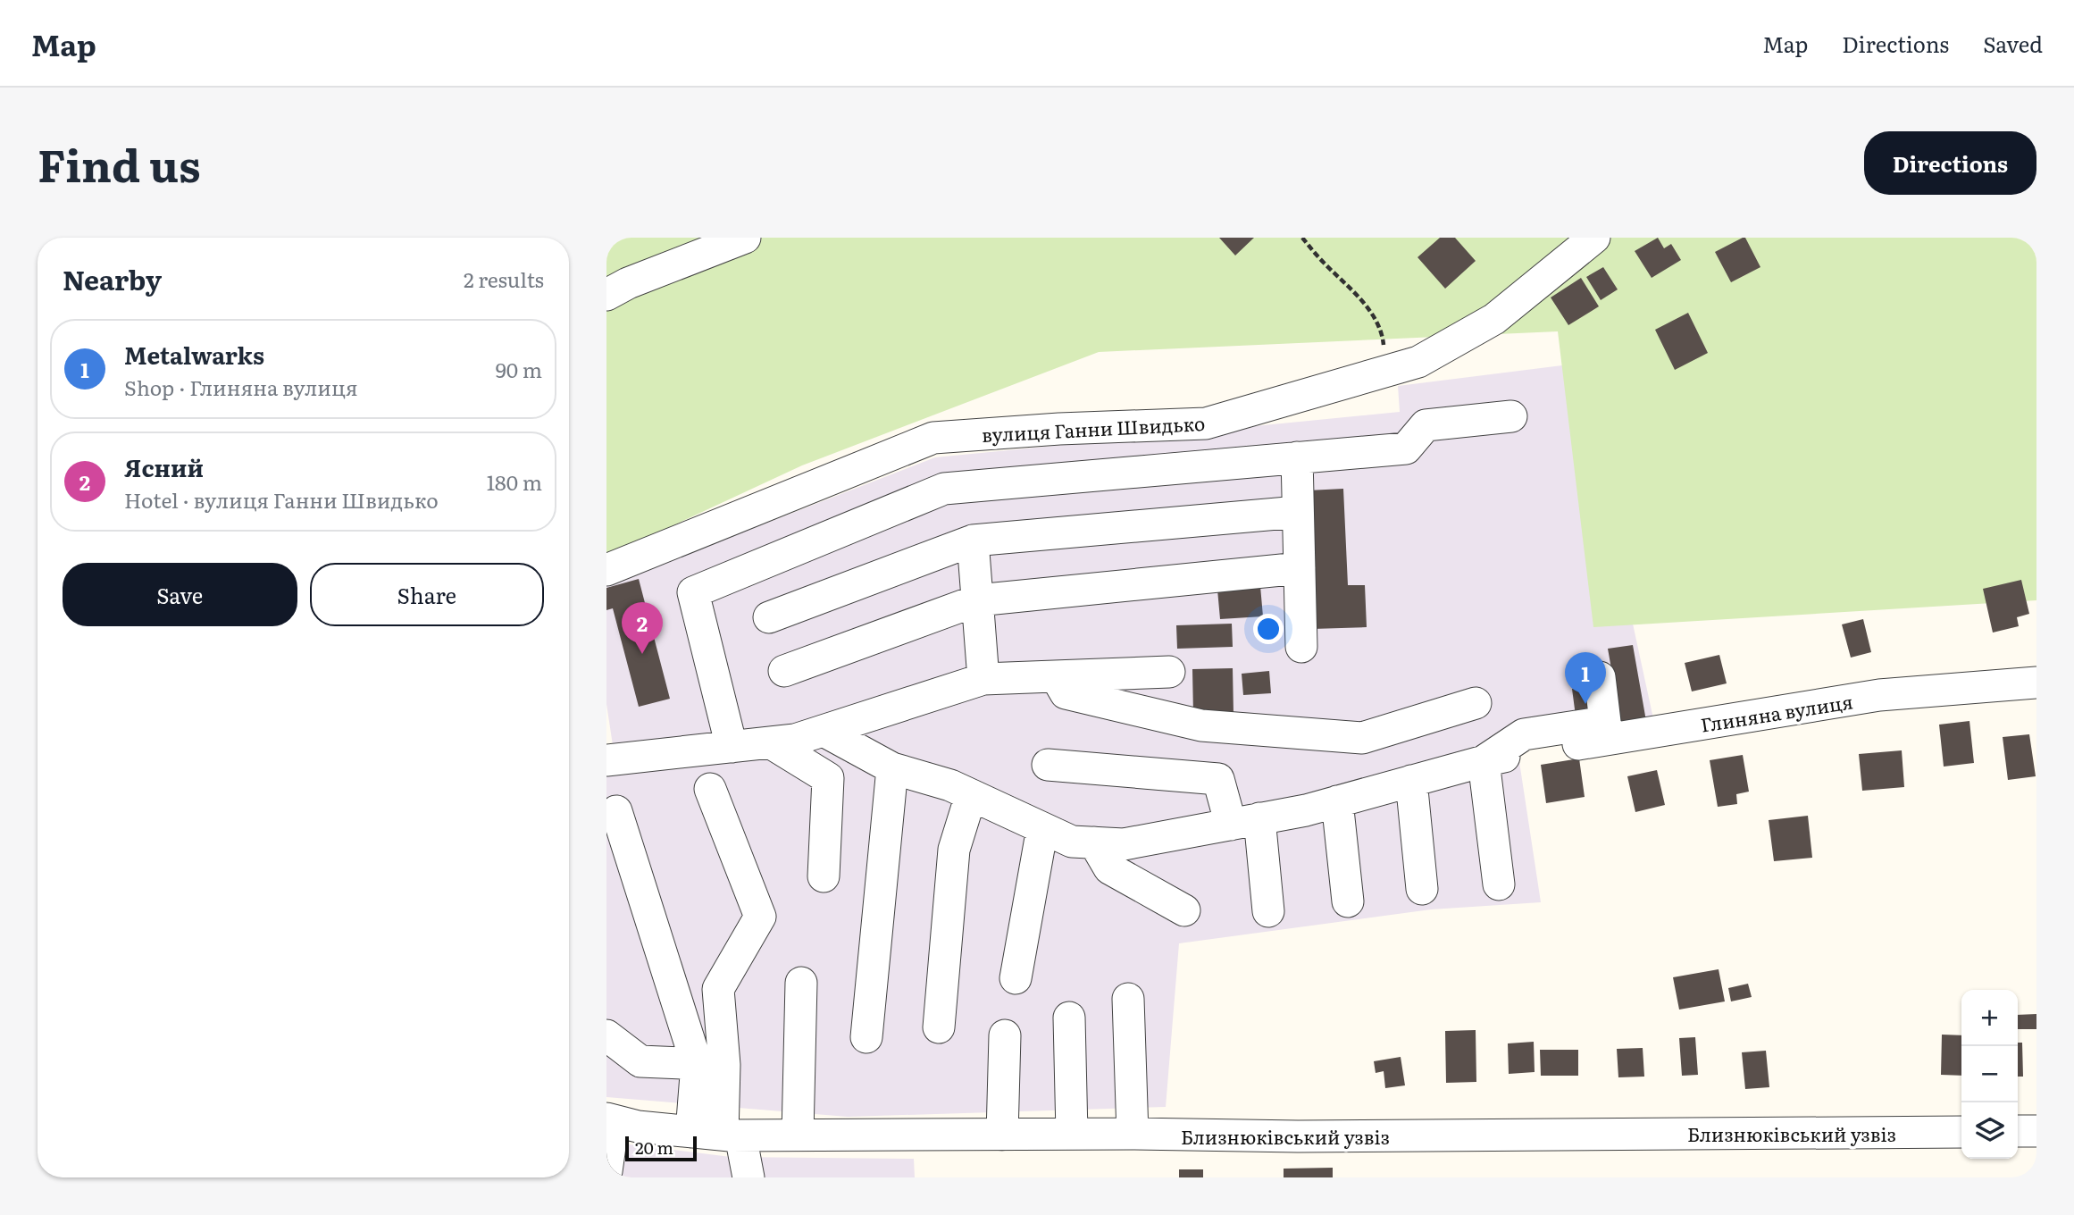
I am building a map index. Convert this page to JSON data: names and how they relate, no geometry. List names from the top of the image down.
{
  "streets": {
    "street": ["вулиця Ганни Швидько", "Глиняна вулиця", "Близнюківський узвіз"]
  },
  "scale_bar": "20 m",
  "page": {
    "header": "Map",
    "nav": ["Map", "Directions", "Saved"],
    "title": "Find us",
    "buttons": [
      "Directions",
      ["Save", "Share"]
    ],
    "heading": ["Nearby", "2 results"],
    "list": [
      {
        "mark": "1",
        "name": "Metalwarks",
        "note": "Shop · Глиняна вулиця",
        "value": "90 m"
      },
      {
        "mark": "2",
        "name": "Ясний",
        "note": "Hotel · вулиця Ганни Швидько",
        "value": "180 m"
      }
    ],
    "pins": ["2", "1"],
    "map_buttons": ["+", "−"],
    "scale": "20 m"
  }
}
